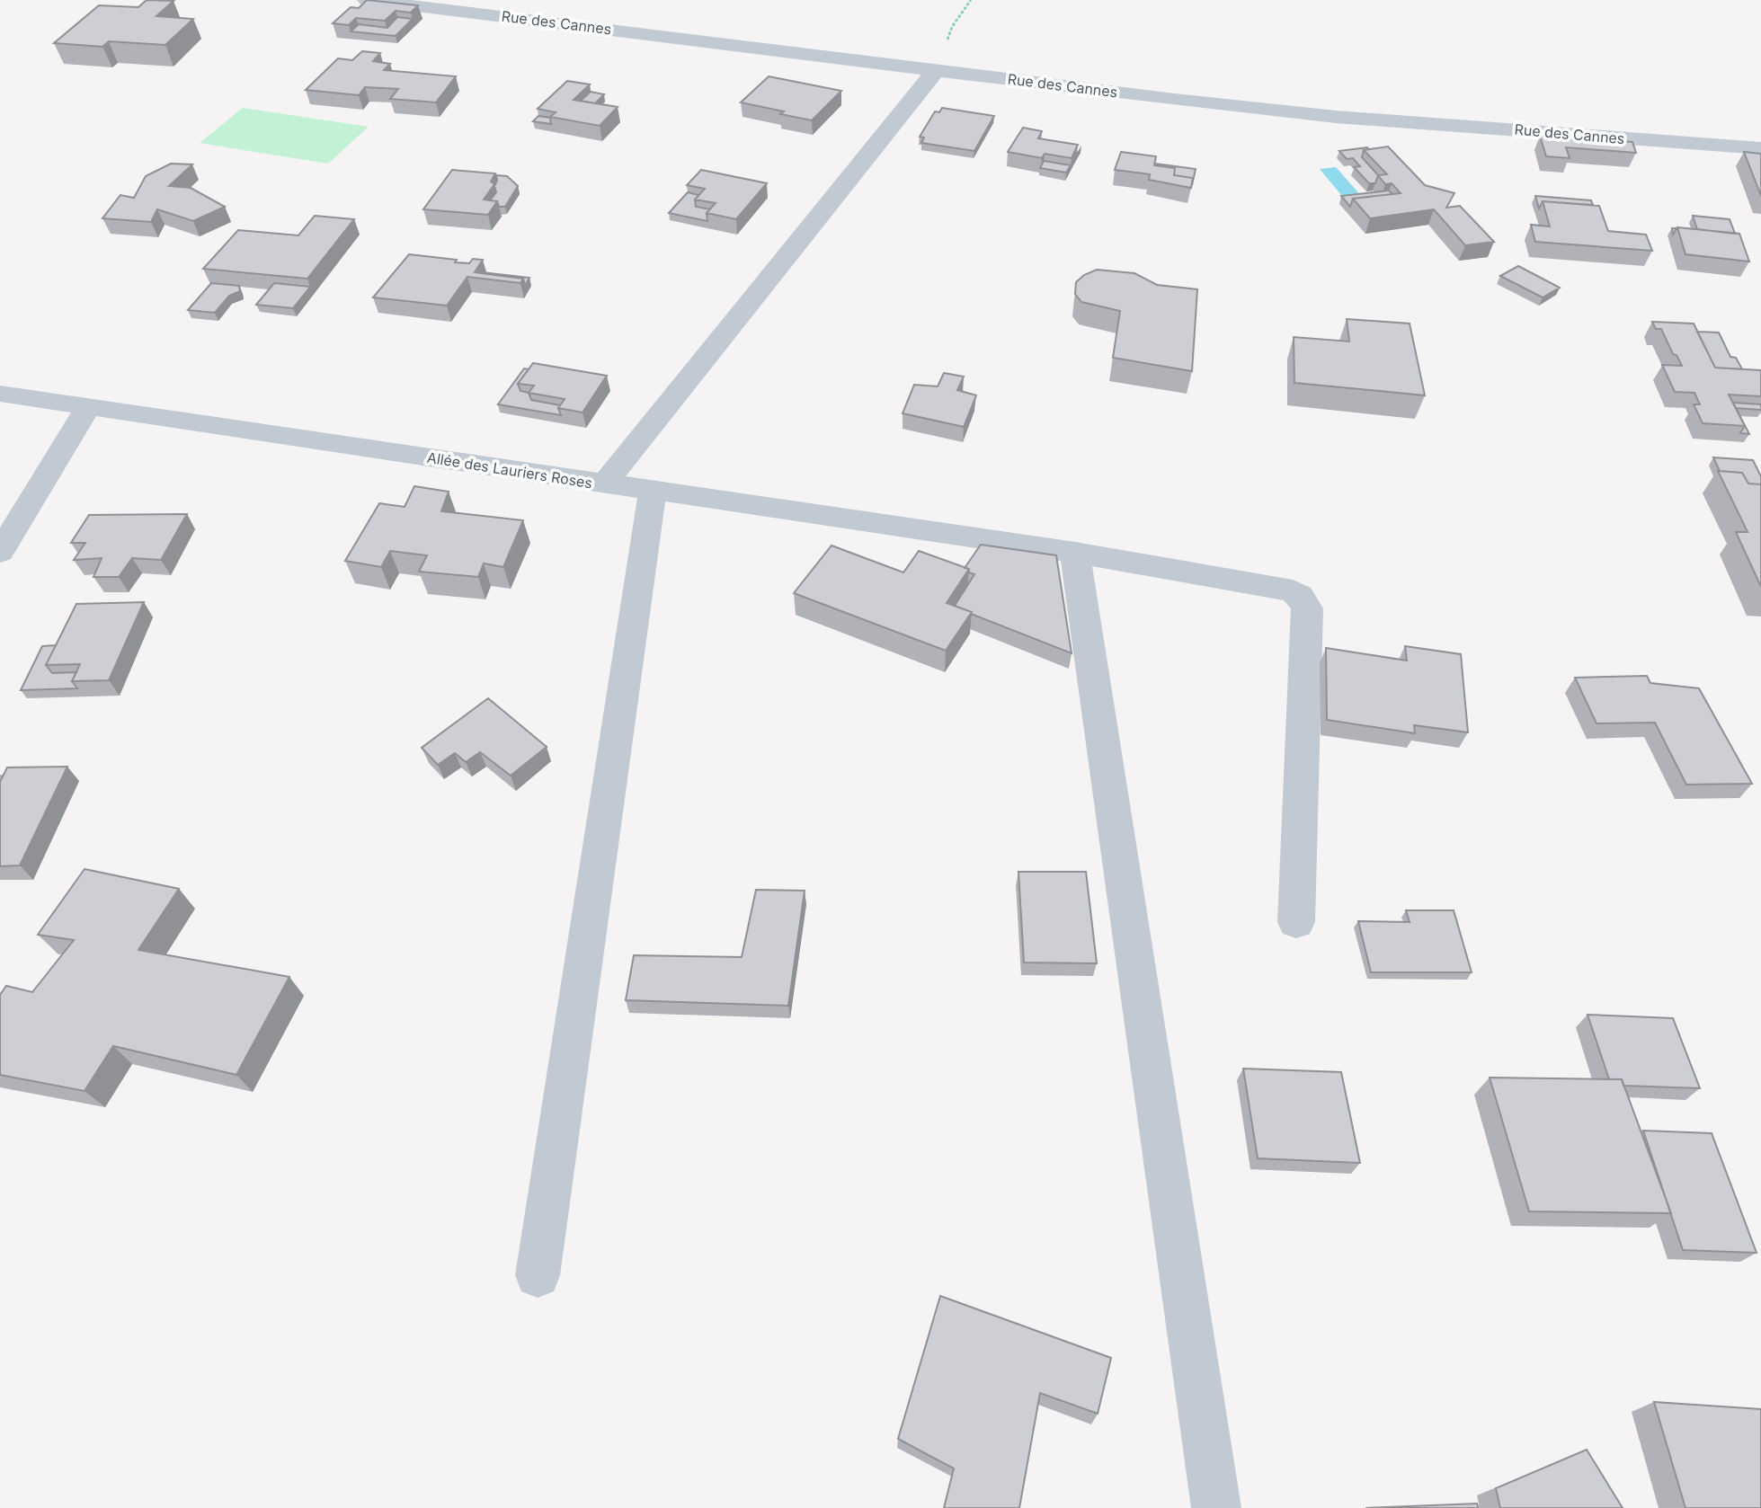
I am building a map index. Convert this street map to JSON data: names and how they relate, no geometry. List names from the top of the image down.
{
  "streets": {
    "street": ["Rue des Cannes", "Allée des Lauriers Roses"]
  },
  "crossings": [
    ["Rue des Cannes", "Allée des Lauriers Roses"]
  ]
}
